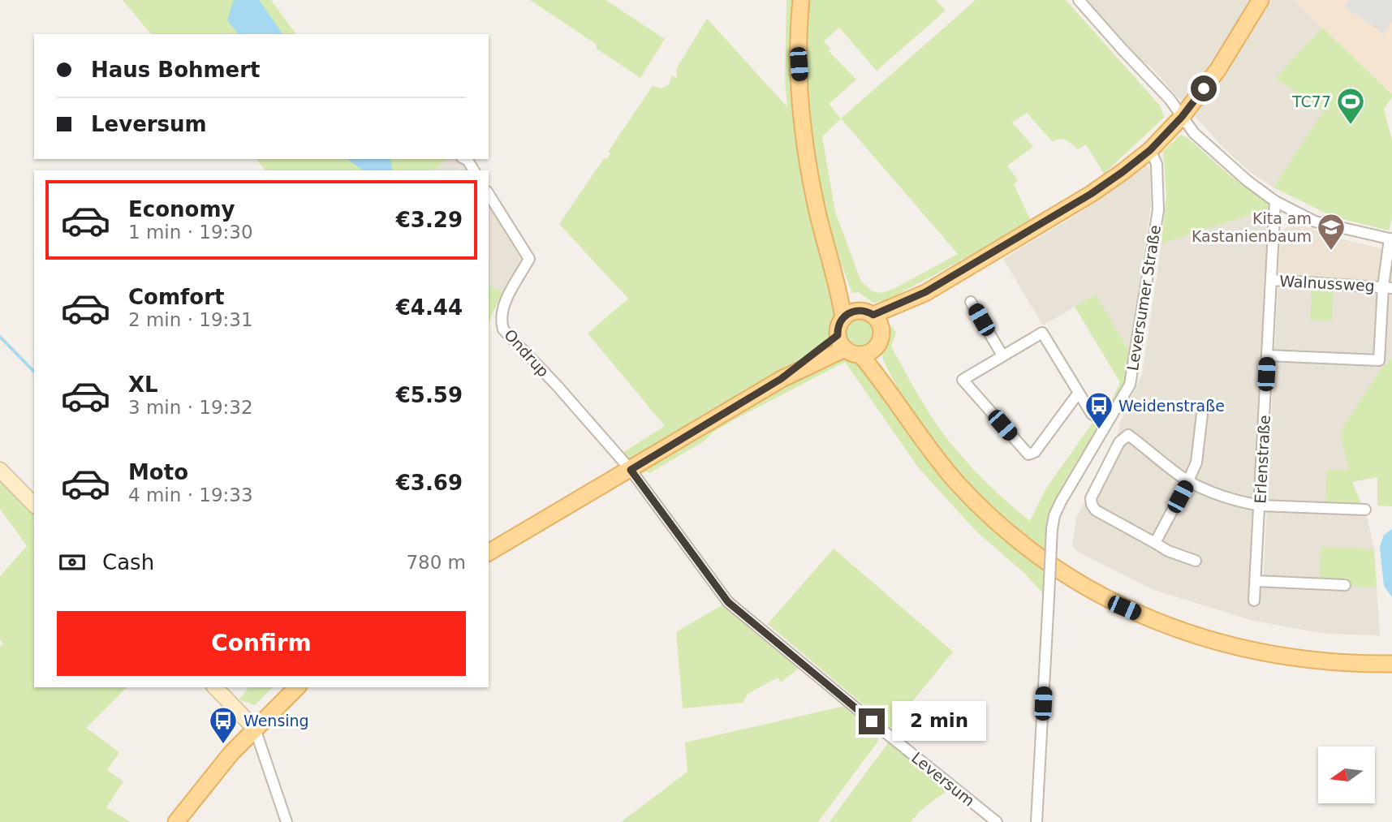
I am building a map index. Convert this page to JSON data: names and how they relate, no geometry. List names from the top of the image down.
{
  "streets": {
    "street": [
      "Walnussweg",
      "Leversumer Straße",
      "Ondrup",
      "Erlenstraße",
      "Leversum"
    ]
  },
  "crossings": [
    ["Walnussweg", "Erlenstraße"],
    ["Ondrup", "Leversum"]
  ],
  "places": {
    "sports": ["TC77"],
    "school or university": ["Kita am Kastanienbaum"],
    "bus stop": ["Weidenstraße", "Wensing"]
  },
  "north": "left",
  "page": {
    "banner": ["Haus Bohmert", "Leversum"],
    "list": [
      {
        "name": "Economy",
        "note": "1 min · 19:30",
        "value": "€3.29"
      },
      {
        "name": "Comfort",
        "note": "2 min · 19:31",
        "value": "€4.44"
      },
      {
        "name": "XL",
        "note": "3 min · 19:32",
        "value": "€5.59"
      },
      {
        "name": "Moto",
        "note": "4 min · 19:33",
        "value": "€3.69"
      }
    ],
    "pay": ["Cash", "780 m"],
    "buttons": "Confirm",
    "bubble": "2 min"
  }
}
